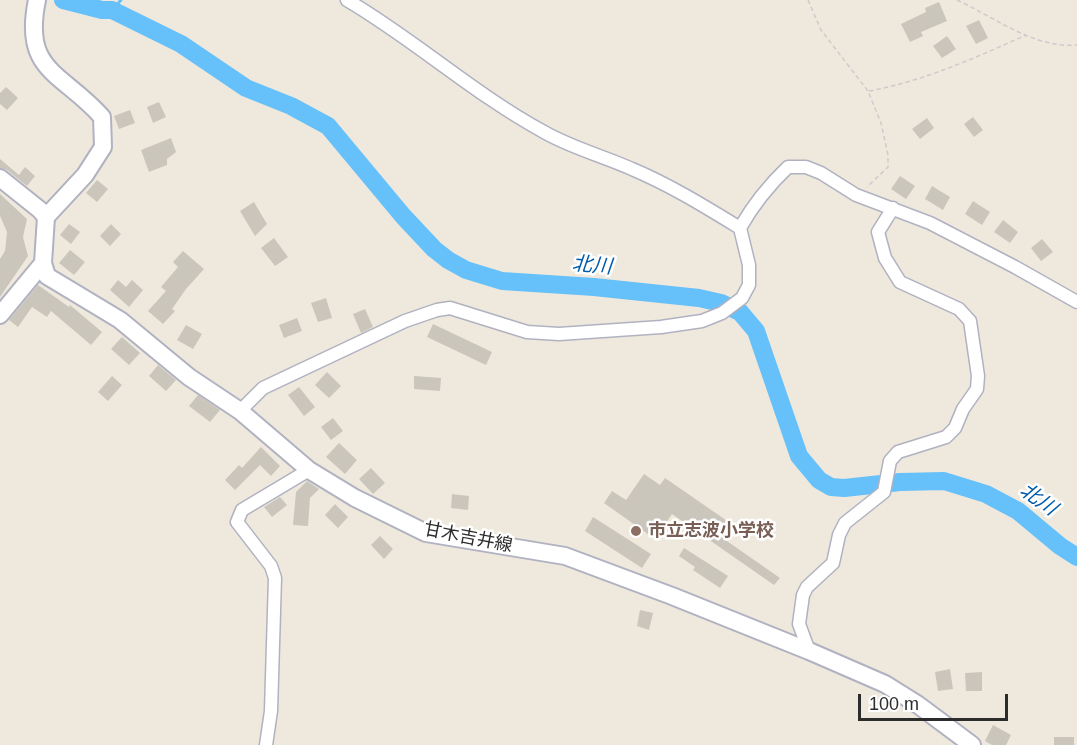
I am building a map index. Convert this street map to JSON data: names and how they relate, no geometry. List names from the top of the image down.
{
  "streets": {
    "main road": ["甘木吉井線"]
  },
  "water": ["北川"],
  "places": ["市立志波小学校"],
  "scale_bar": "100 m"
}
